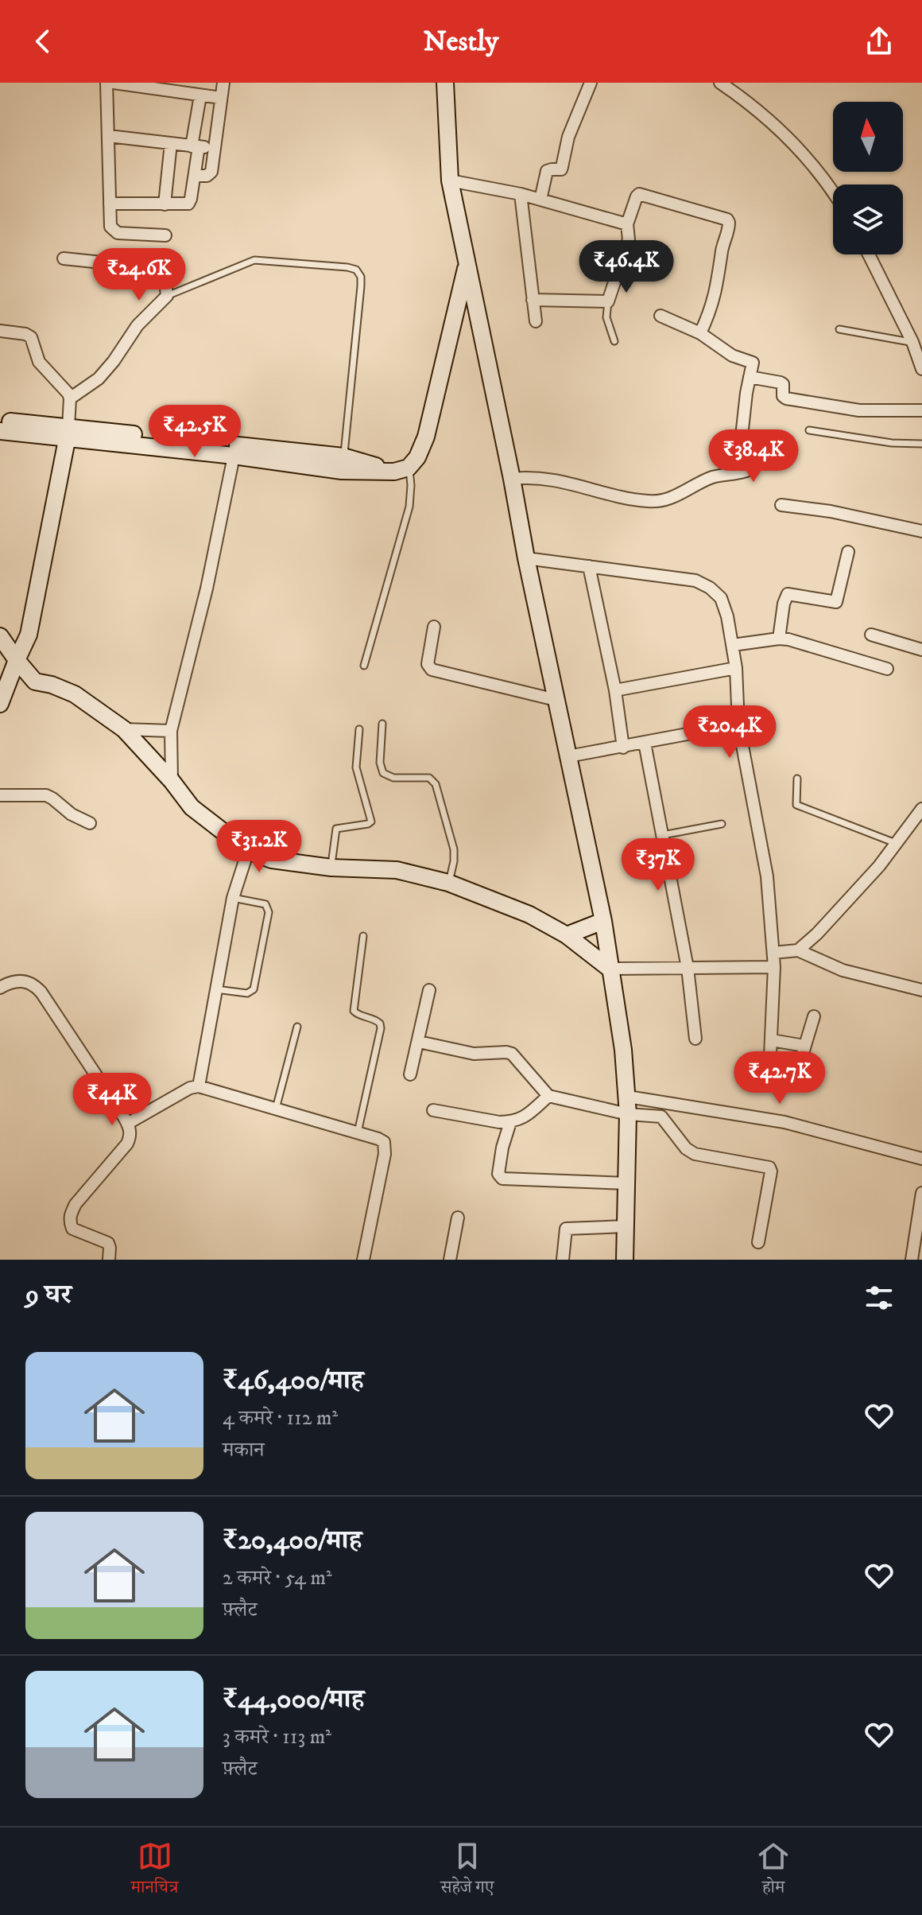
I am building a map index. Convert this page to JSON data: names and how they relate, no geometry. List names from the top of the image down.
{
  "north": "top",
  "page": {
    "header": "Nestly",
    "price": [
      "₹46.4K",
      "₹24.6K",
      "₹42.5K",
      "₹38.4K",
      "₹20.4K",
      "₹31.2K",
      "₹37K",
      "₹42.7K",
      "₹44K"
    ],
    "heading": "9 घर",
    "list": [
      {
        "name": "₹46,400/माह",
        "note": "4 कमरे · 112 m² · मकान"
      },
      {
        "name": "₹20,400/माह",
        "note": "2 कमरे · 54 m² · फ़्लैट"
      },
      {
        "name": "₹44,000/माह",
        "note": "3 कमरे · 113 m² · फ़्लैट"
      }
    ],
    "tabs": ["मानचित्र", "सहेजे गए", "होम"]
  }
}
